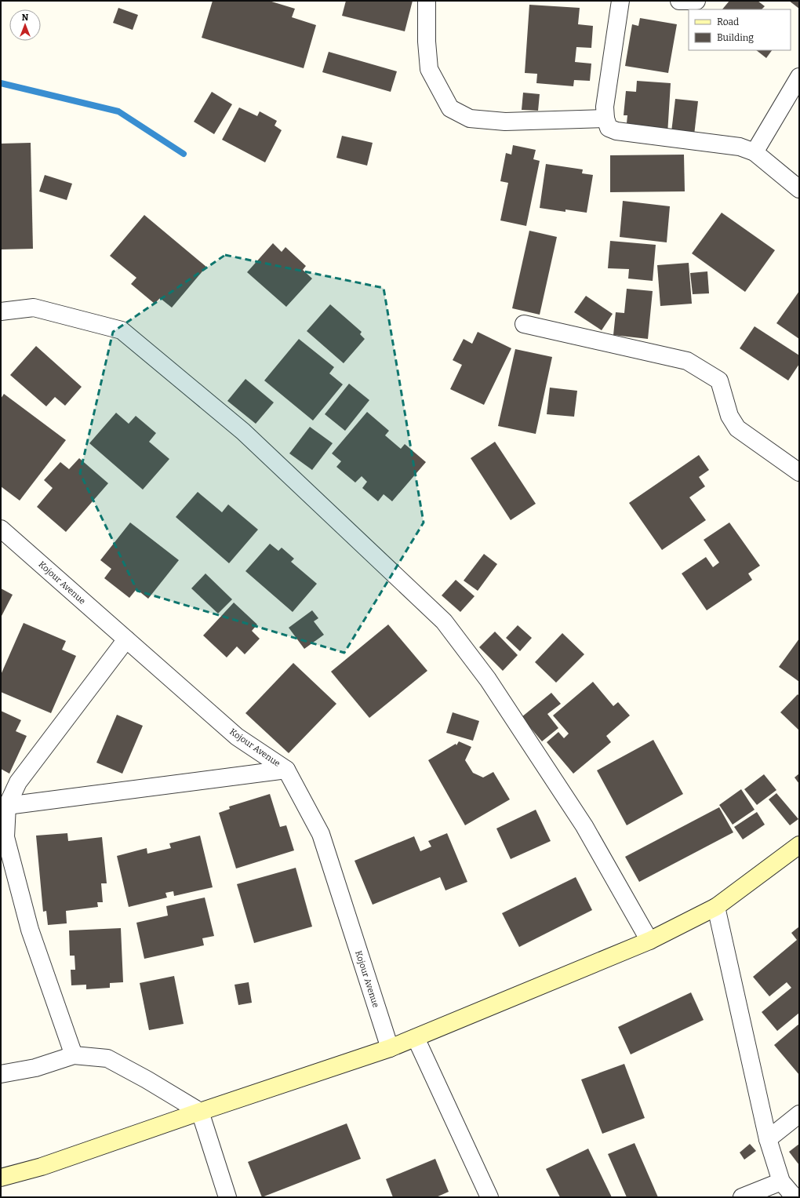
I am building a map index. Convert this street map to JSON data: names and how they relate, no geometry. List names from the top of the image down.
{
  "streets": {
    "street": ["Kojour Avenue"]
  },
  "legend": ["Road", "Building"],
  "north": "top"
}
